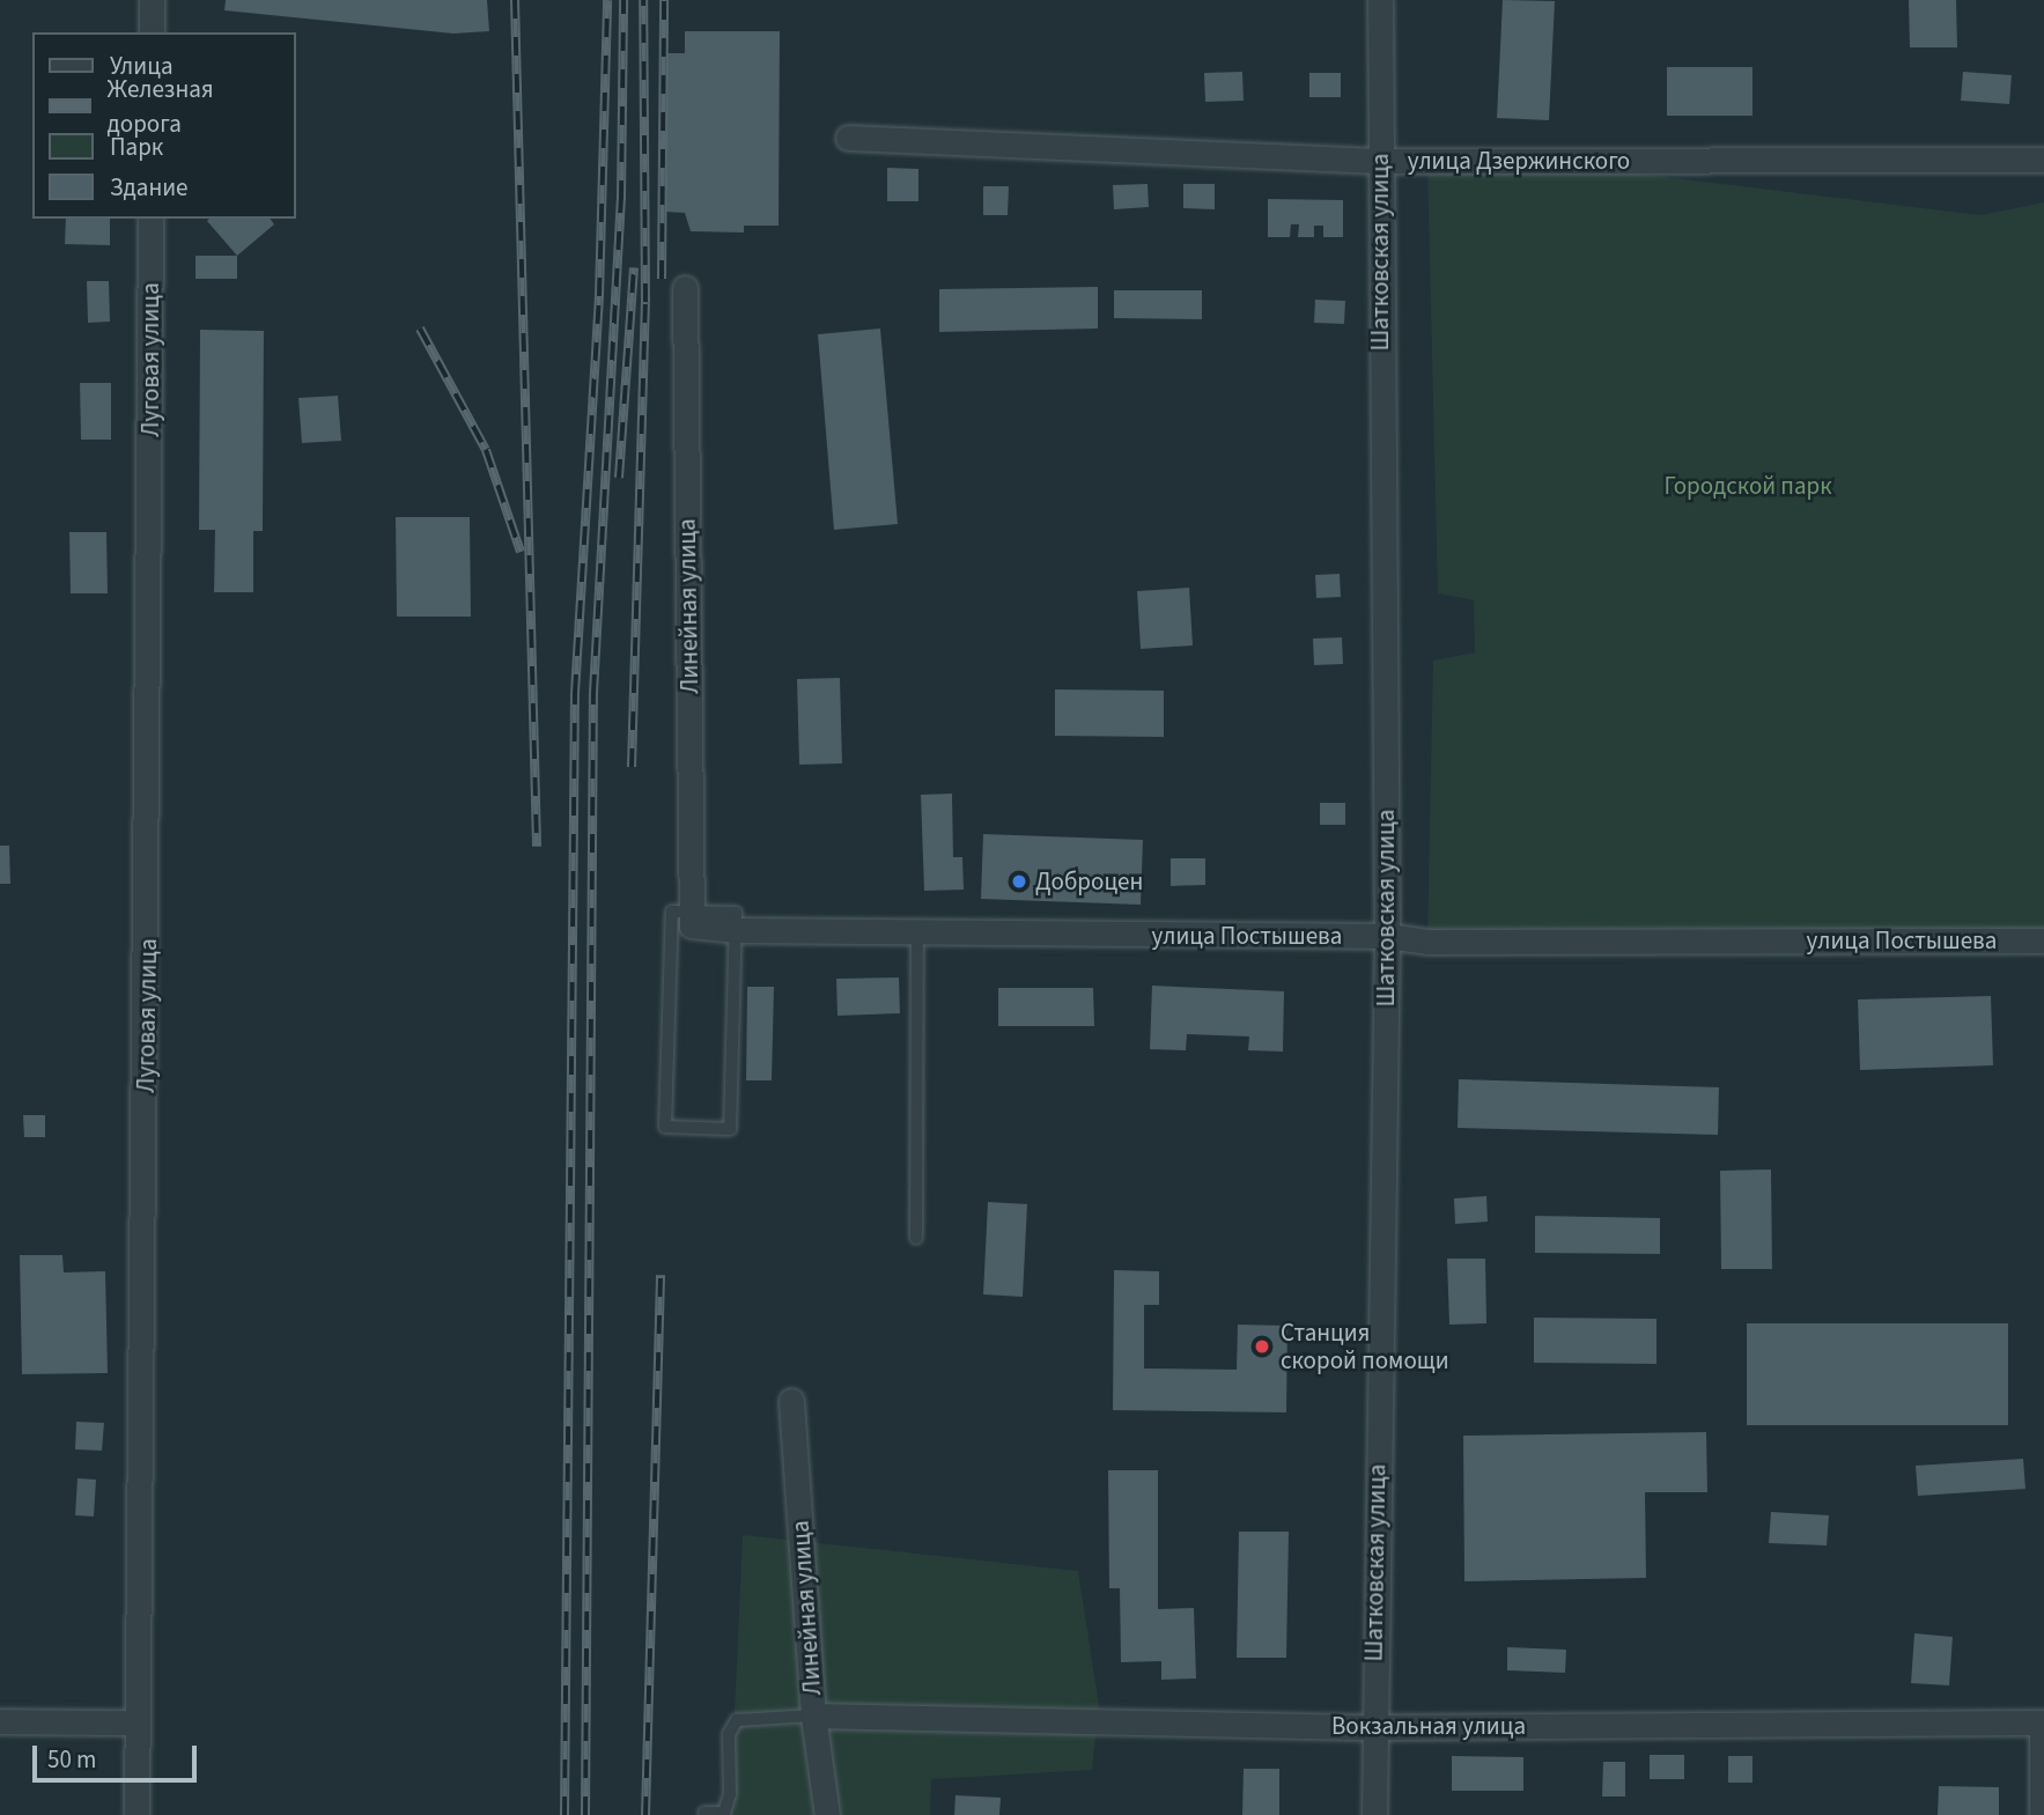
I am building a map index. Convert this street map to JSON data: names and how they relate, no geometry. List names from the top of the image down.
{
  "streets": {
    "street": [
      "улица Дзержинского",
      "Шатковская улица",
      "Луговая улица",
      "Линейная улица",
      "улица Постышева",
      "Вокзальная улица"
    ]
  },
  "crossings": [
    ["улица Дзержинского", "Шатковская улица"],
    ["Шатковская улица", "улица Постышева"],
    ["Шатковская улица", "Вокзальная улица"],
    ["Линейная улица", "улица Постышева"],
    ["Линейная улица", "Вокзальная улица"]
  ],
  "parks": ["Городской парк"],
  "places": ["Доброцен", "Станция скорой помощи"],
  "legend": [
    "Улица",
    "Железная дорога",
    "Парк",
    "Здание"
  ],
  "scale_bar": "50 m"
}
